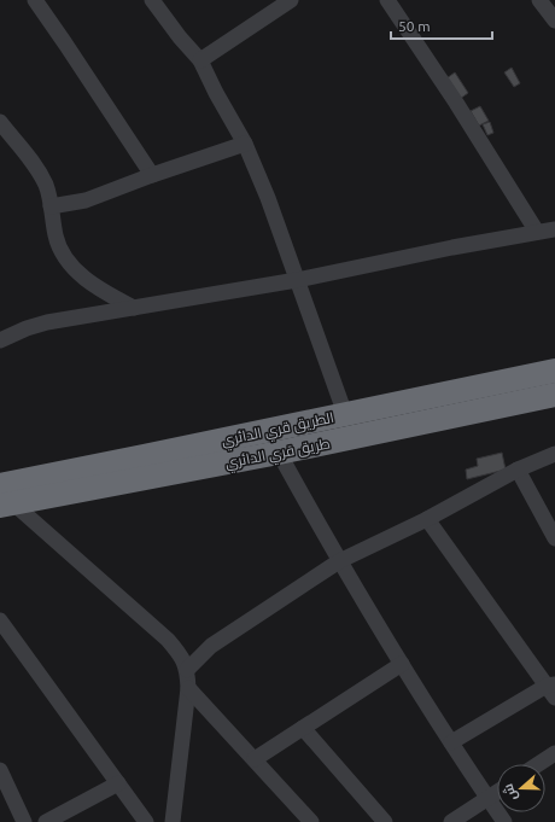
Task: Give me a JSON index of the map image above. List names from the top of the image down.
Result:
{
  "streets": {
    "highway": ["الطريق قري الدائري", "طريق قري الدائري"]
  },
  "crossings": [
    ["الطريق قري الدائري", "طريق قري الدائري"]
  ],
  "scale_bar": "50 m",
  "north": "left"
}
